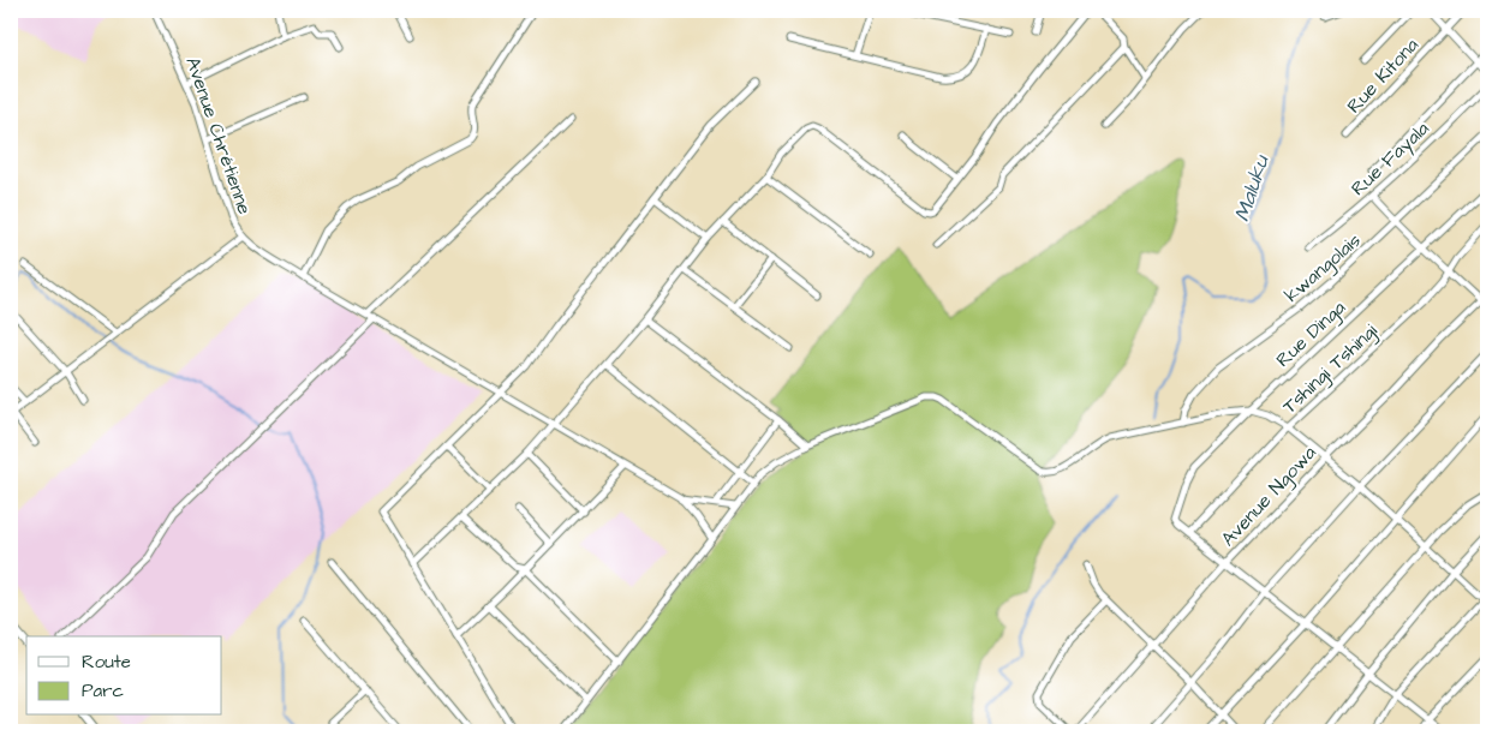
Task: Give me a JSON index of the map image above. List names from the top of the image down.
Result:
{
  "streets": {
    "street": [
      "Rue Kitona",
      "Avenue Chrétienne",
      "Rue Fayala",
      "kwangolais",
      "Rue Dinga",
      "Tshingi Tshingi",
      "Avenue Ngowa"
    ]
  },
  "crossings": [
    ["Rue Dinga", "Tshingi Tshingi"]
  ],
  "water": ["Maluku"],
  "legend": ["Route", "Parc"]
}
